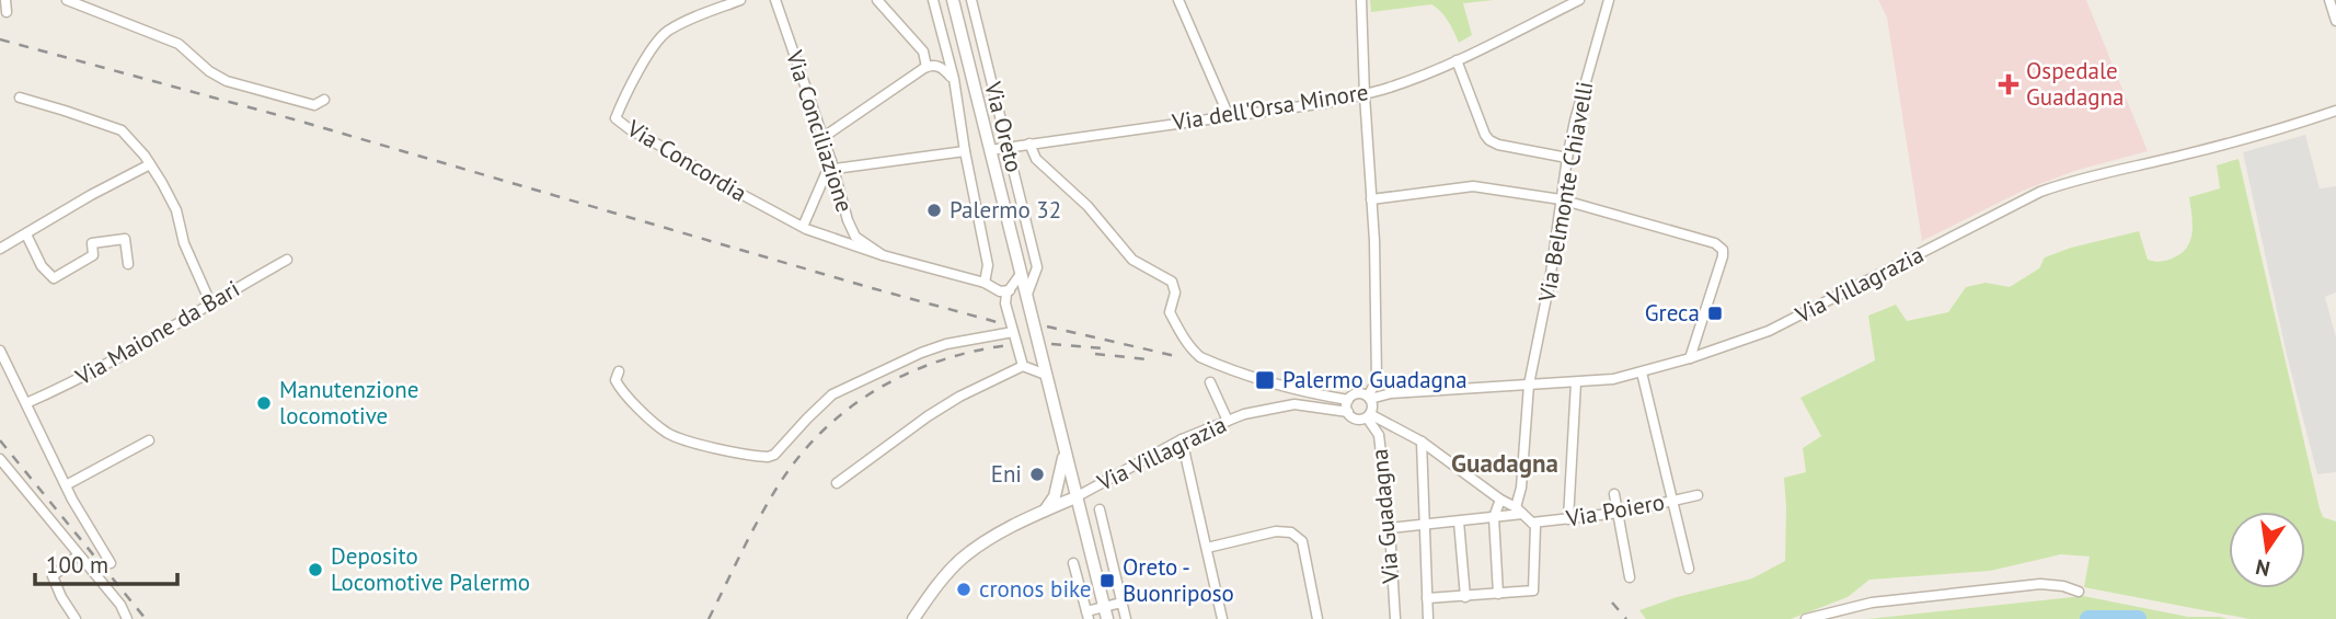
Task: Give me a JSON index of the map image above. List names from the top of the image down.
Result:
{
  "streets": {
    "street": [
      "Via dell'Orsa Minore",
      "Via Oreto",
      "Via Conciliazione",
      "Via Concordia",
      "Via Belmonte Chiavelli",
      "Via Villagrazia",
      "Via Maione da Bari",
      "Via Poiero",
      "Via Guadagna"
    ]
  },
  "crossings": [
    ["Via dell'Orsa Minore", "Via Oreto"],
    ["Via Oreto", "Via Conciliazione"],
    ["Via Oreto", "Via Villagrazia"],
    ["Via Conciliazione", "Via Concordia"],
    ["Via Belmonte Chiavelli", "Via Villagrazia"],
    ["Via Villagrazia", "Via Guadagna"]
  ],
  "districts": ["Guadagna"],
  "places": {
    "health": ["Ospedale Guadagna"],
    "other": [
      "Palermo 32",
      "Manutenzione locomotive",
      "Eni",
      "Deposito Locomotive Palermo",
      "cronos bike"
    ],
    "transit": ["Greca", "Palermo Guadagna", "Oreto - Buonriposo"]
  },
  "scale_bar": "100 m",
  "north": "bottom"
}
